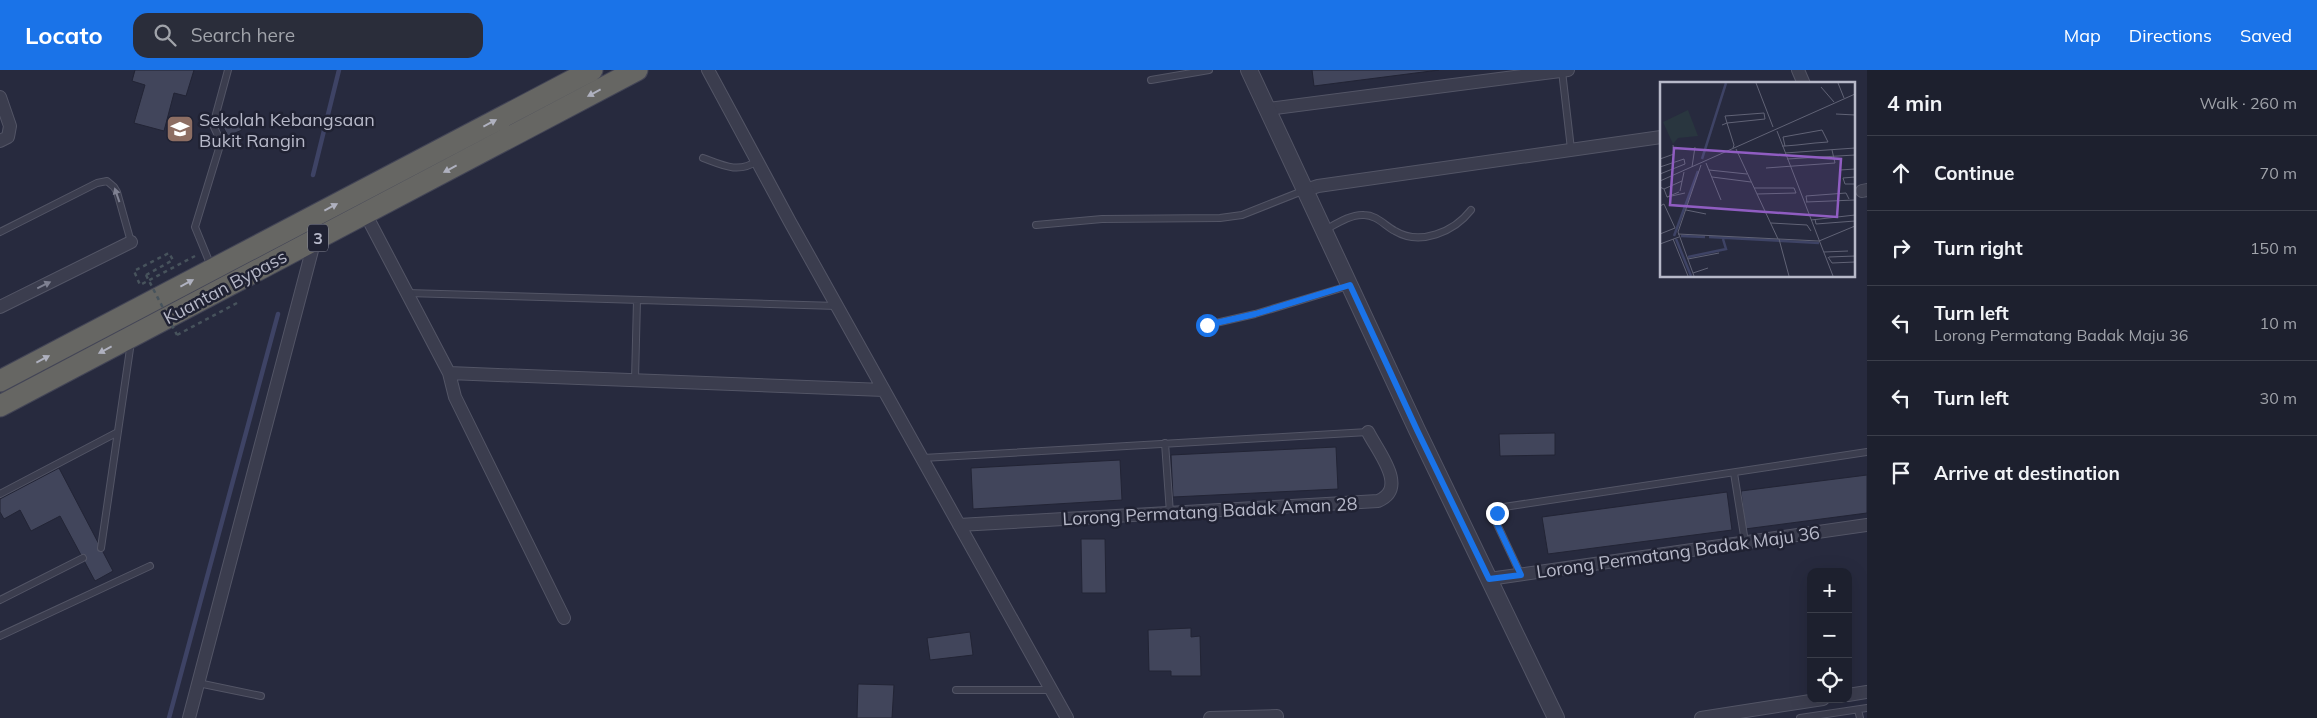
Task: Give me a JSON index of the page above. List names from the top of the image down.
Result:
{
  "streets": {
    "highway": ["3", "Kuantan Bypass"],
    "street": ["Lorong Permatang Badak Aman 28", "Lorong Permatang Badak Maju 36"]
  },
  "places": {
    "school or university": ["Sekolah Kebangsaan Bukit Rangin"]
  },
  "page": {
    "header": "Locato",
    "search": "Search here",
    "nav": ["Map", "Directions", "Saved"],
    "heading": ["4 min", "Walk · 260 m"],
    "list": [
      ["Continue", "70 m"],
      ["Turn right", "150 m"],
      ["Turn left", "Lorong Permatang Badak Maju 36", "10 m"],
      ["Turn left", "30 m"],
      "Arrive at destination"
    ],
    "map_buttons": ["+", "−"]
  }
}
